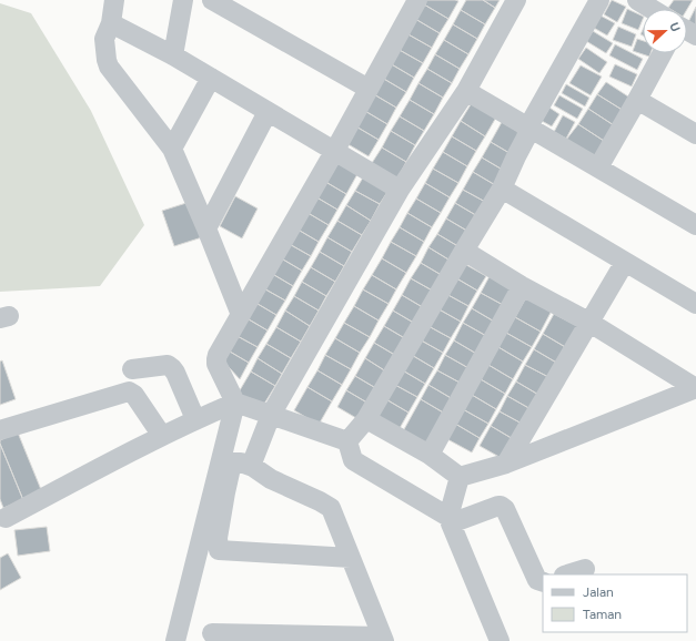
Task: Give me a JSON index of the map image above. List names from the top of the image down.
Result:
{
  "legend": ["Jalan", "Taman"],
  "north": "right"
}
